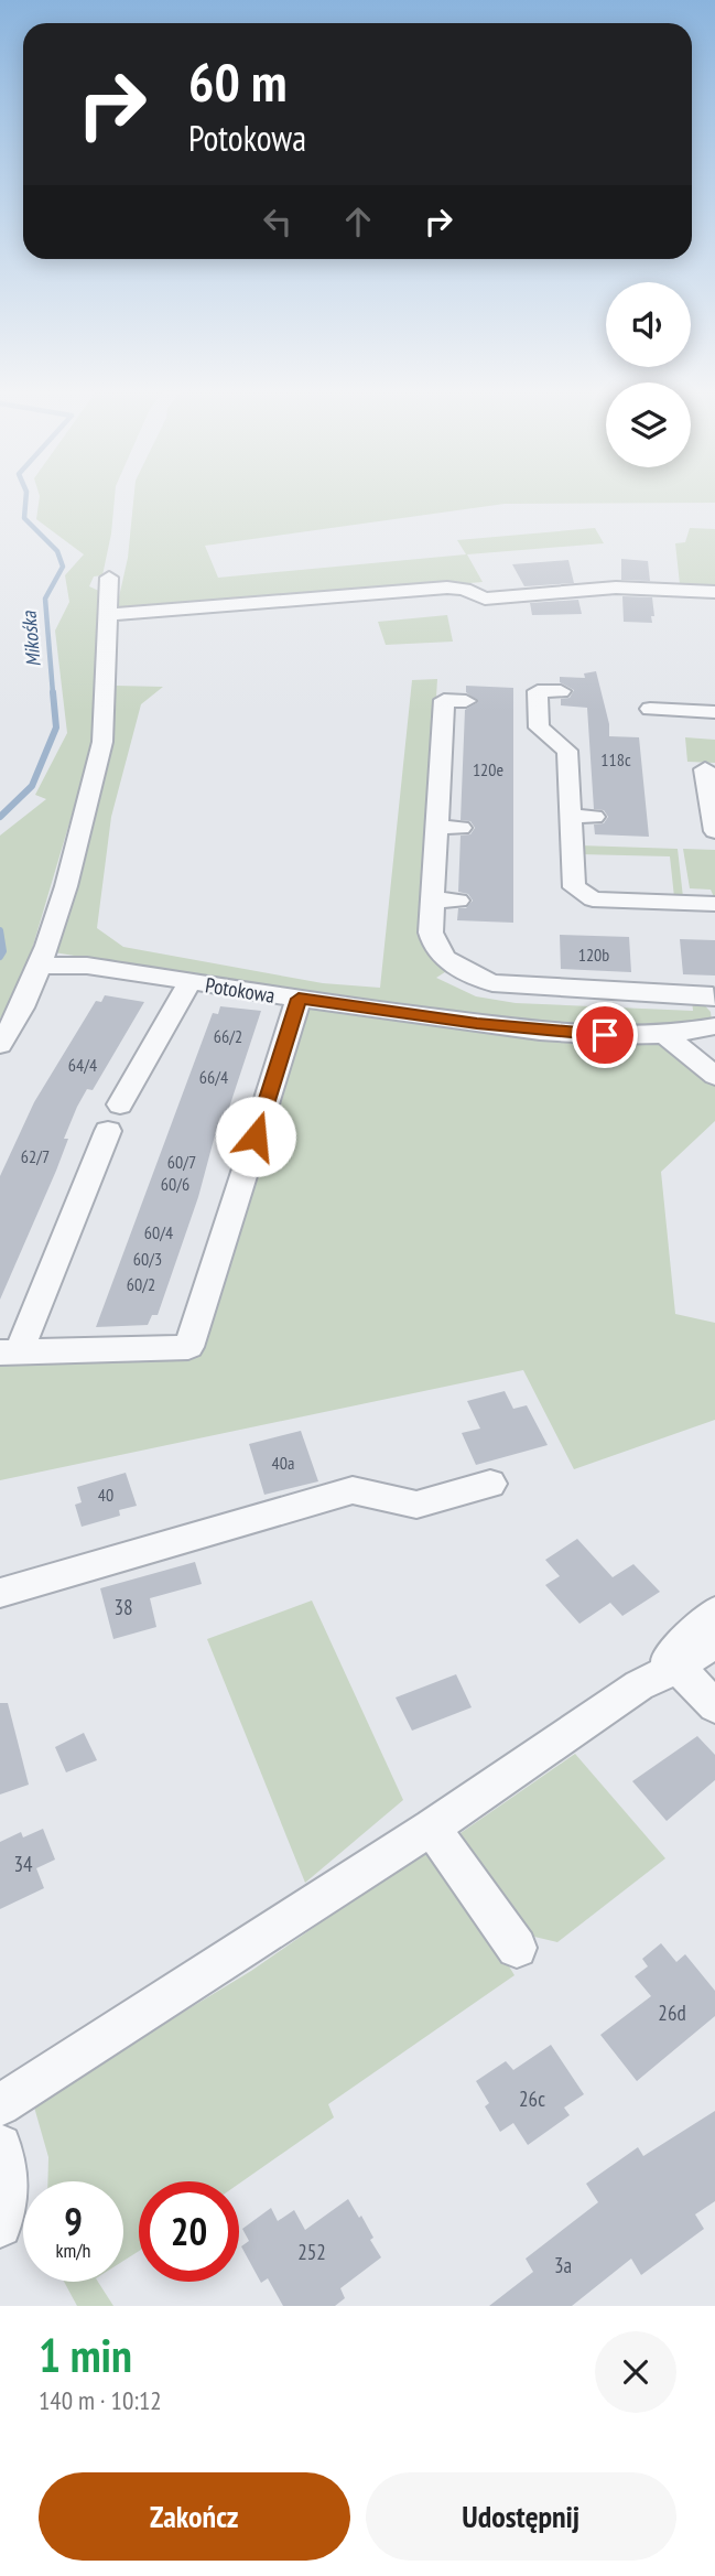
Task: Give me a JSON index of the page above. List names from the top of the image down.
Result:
{
  "streets": {
    "street": ["Potokowa"]
  },
  "water": ["Mikośka"],
  "house_numbers": [
    "118c",
    "120e",
    "120b",
    "66/2",
    "64/4",
    "66/4",
    "62/7",
    "60/7",
    "60/6",
    "60/4",
    "60/3",
    "60/2",
    "40a",
    "40",
    "38",
    "34",
    "26d",
    "26c",
    "252",
    "3a"
  ],
  "page": {
    "turn": ["60 m", "Potokowa"],
    "speed": "9 km/h",
    "limit": "20",
    "heading": ["1 min", "140 m · 10:12"],
    "buttons": ["Zakończ", "Udostępnij"]
  }
}
